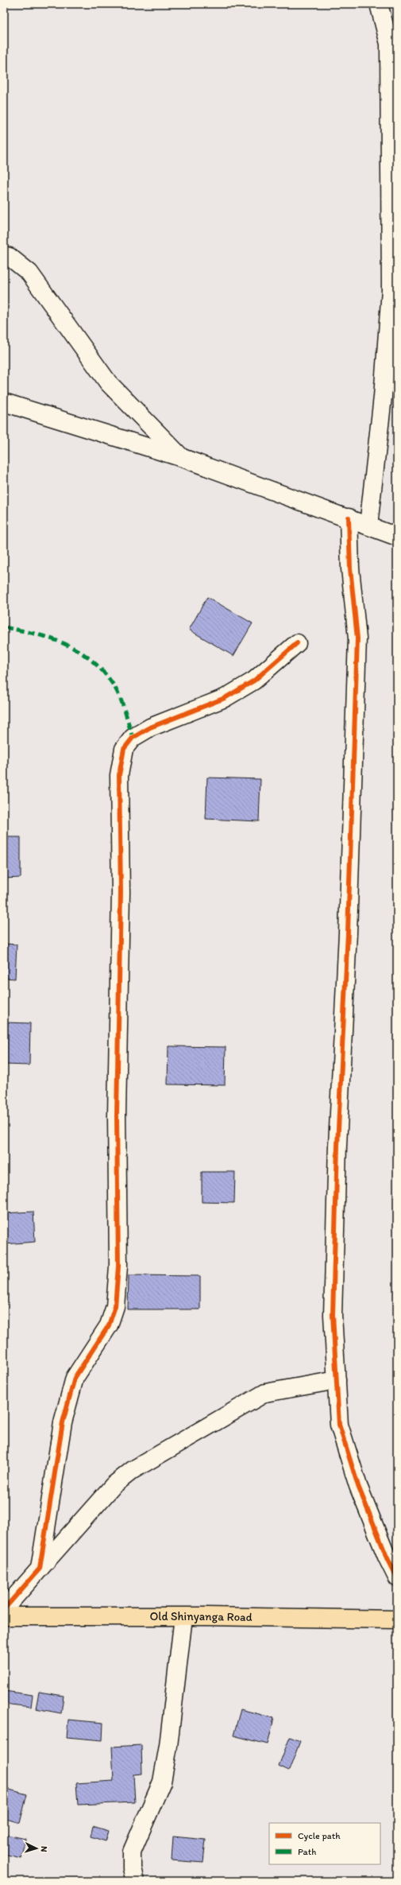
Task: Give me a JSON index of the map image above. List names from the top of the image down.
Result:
{
  "streets": {
    "main road": ["Old Shinyanga Road"]
  },
  "legend": ["Cycle path", "Path"],
  "north": "right"
}
